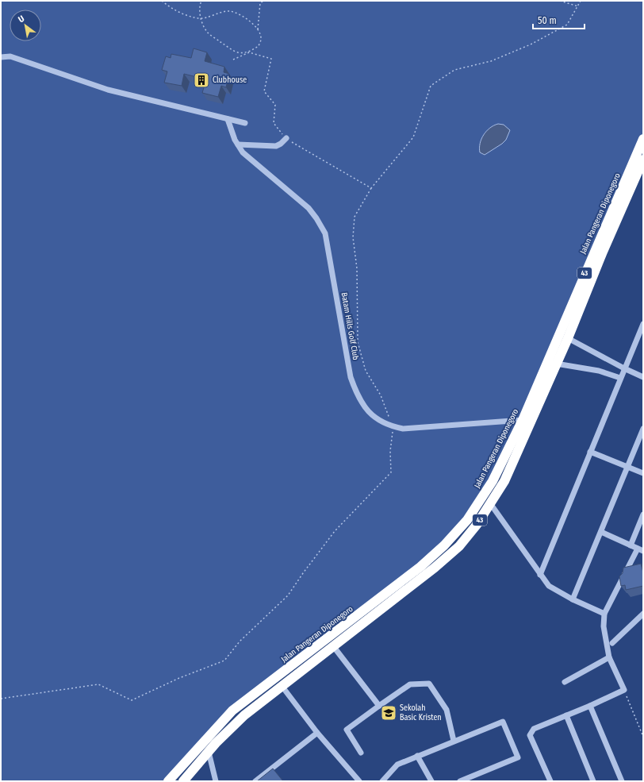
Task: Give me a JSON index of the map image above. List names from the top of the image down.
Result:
{
  "streets": {
    "highway": ["Jalan Pangeran Diponegoro", "43"],
    "street": ["Batam Hills Golf Club"]
  },
  "crossings": [
    ["Jalan Pangeran Diponegoro", "Batam Hills Golf Club"]
  ],
  "places": {
    "building": ["Clubhouse"],
    "school or university": ["Sekolah Basic Kristen"]
  },
  "scale_bar": "50 m",
  "north": "top left"
}
